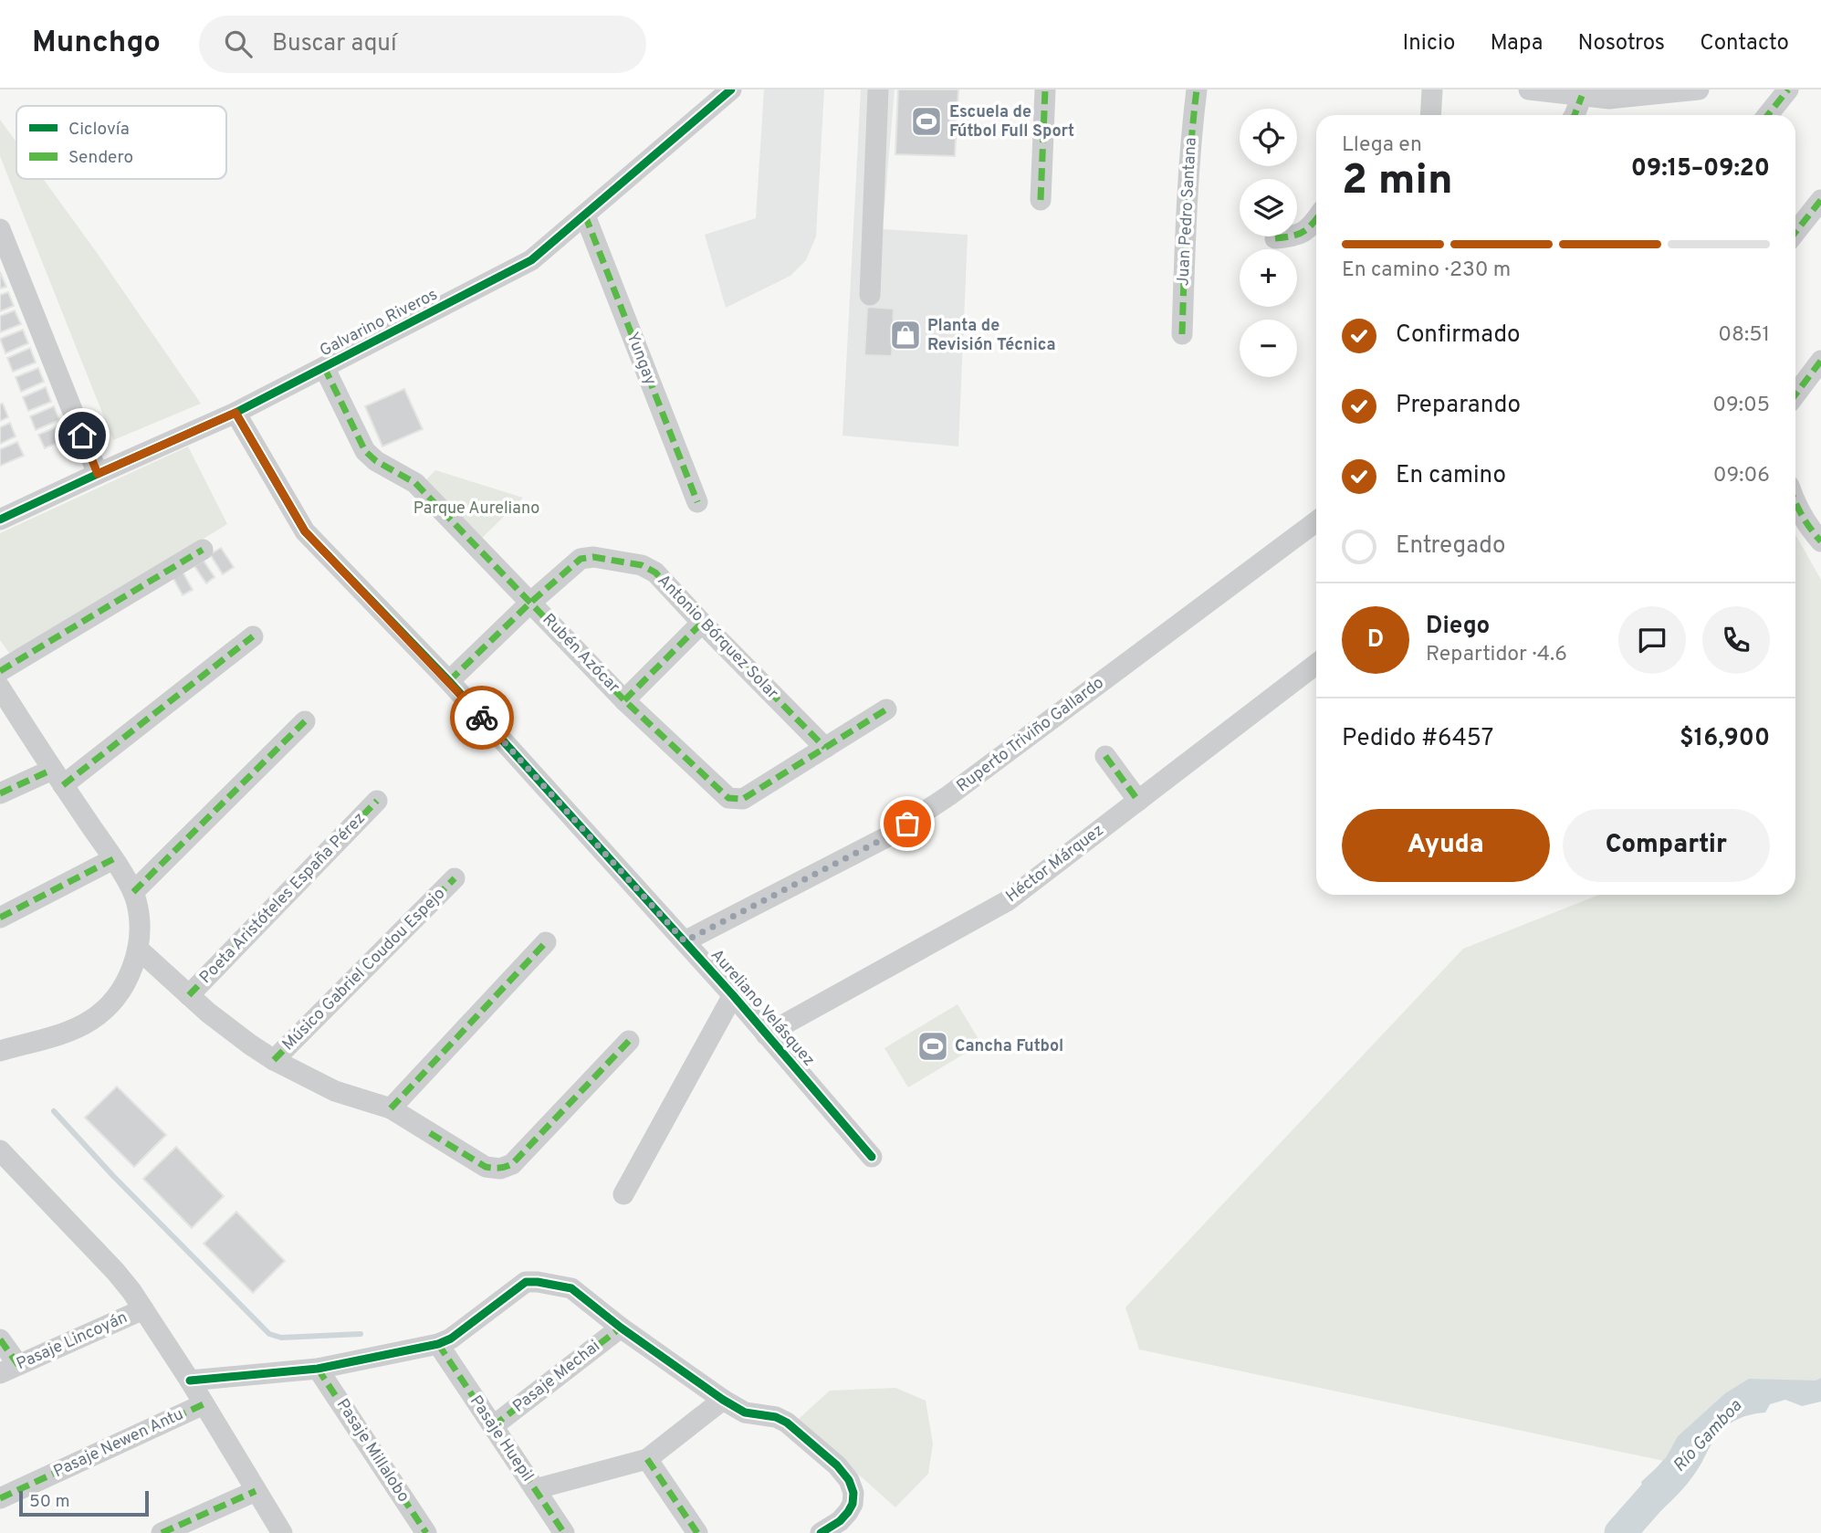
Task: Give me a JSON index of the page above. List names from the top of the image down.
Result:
{
  "streets": {
    "street": [
      "Juan Pedro Santana",
      "Galvarino Riveros",
      "Yungay",
      "Antonio Bórquez Solar",
      "Rubén Azócar",
      "Ruperto Triviño Gallardo",
      "Héctor Márquez",
      "Poeta Aristóteles España Pérez",
      "Músico Gabriel Coudou Espejo",
      "Aureliano Velásquez",
      "Pasaje Lincoyán",
      "Pasaje Mechai",
      "Pasaje Huepil",
      "Pasaje Newen Antu",
      "Pasaje Millalobo"
    ]
  },
  "crossings": [
    ["Galvarino Riveros", "Yungay"],
    ["Galvarino Riveros", "Rubén Azócar"],
    ["Galvarino Riveros", "Aureliano Velásquez"],
    ["Antonio Bórquez Solar", "Rubén Azócar"],
    ["Antonio Bórquez Solar", "Aureliano Velásquez"],
    ["Ruperto Triviño Gallardo", "Aureliano Velásquez"],
    ["Héctor Márquez", "Aureliano Velásquez"],
    ["Pasaje Mechai", "Pasaje Huepil"]
  ],
  "water": ["Río Gamboa"],
  "parks": ["Parque Aureliano"],
  "places": {
    "sports": ["Escuela de Fútbol Full Sport", "Cancha Futbol"],
    "shop": ["Planta de Revisión Técnica"]
  },
  "legend": ["Ciclovía", "Sendero"],
  "scale_bar": "50 m",
  "page": {
    "header": "Munchgo",
    "search": "Buscar aquí",
    "nav": [
      "Inicio",
      "Mapa",
      "Nosotros",
      "Contacto"
    ],
    "map_buttons": ["+", "−"],
    "heading": ["2 min", "Llega en", "09:15–09:20"],
    "panel": [
      "Diego",
      "Repartidor · 4.6",
      "Pedido #6457",
      "$16,900"
    ],
    "bar": "En camino · 230 m",
    "list": [
      ["Confirmado", "08:51"],
      ["Preparando", "09:05"],
      ["En camino", "09:06"],
      "Entregado"
    ],
    "round": "D",
    "buttons": ["Ayuda", "Compartir"],
    "scale": "50 m"
  }
}
